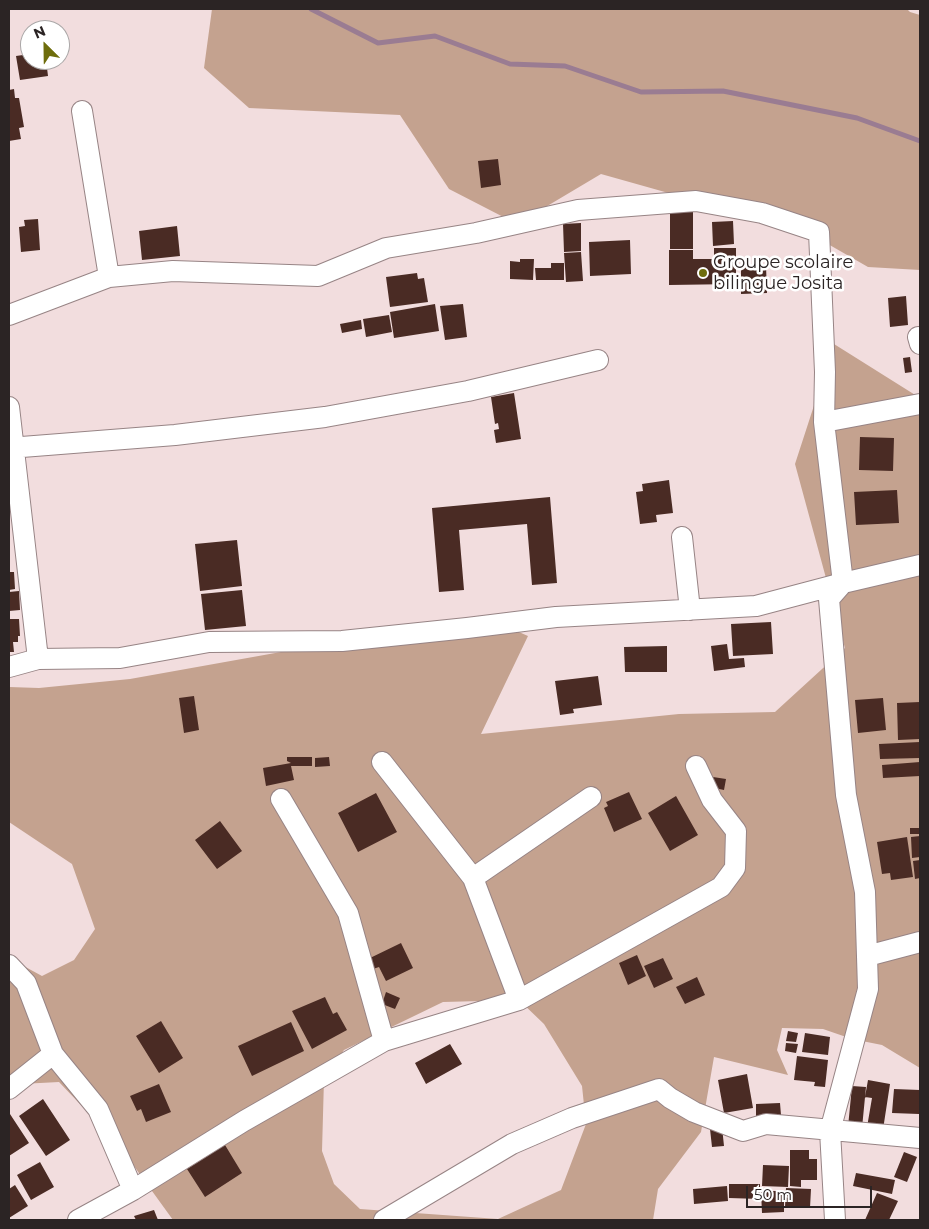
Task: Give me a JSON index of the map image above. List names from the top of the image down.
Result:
{
  "places": ["Groupe scolaire bilingue Josita"],
  "scale_bar": "50 m",
  "north": "top left"
}
